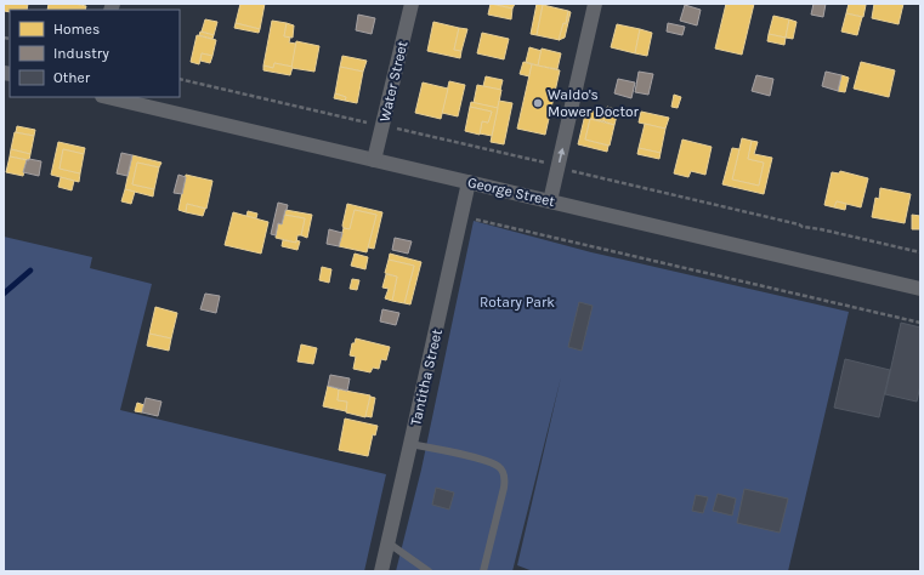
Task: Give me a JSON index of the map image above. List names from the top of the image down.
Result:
{
  "streets": {
    "street": ["Water Street", "George Street", "Tantitha Street"]
  },
  "crossings": [
    ["Water Street", "George Street"],
    ["George Street", "Tantitha Street"]
  ],
  "parks": ["Rotary Park"],
  "places": ["Waldo's Mower Doctor"],
  "legend": ["Homes", "Industry", "Other"]
}
